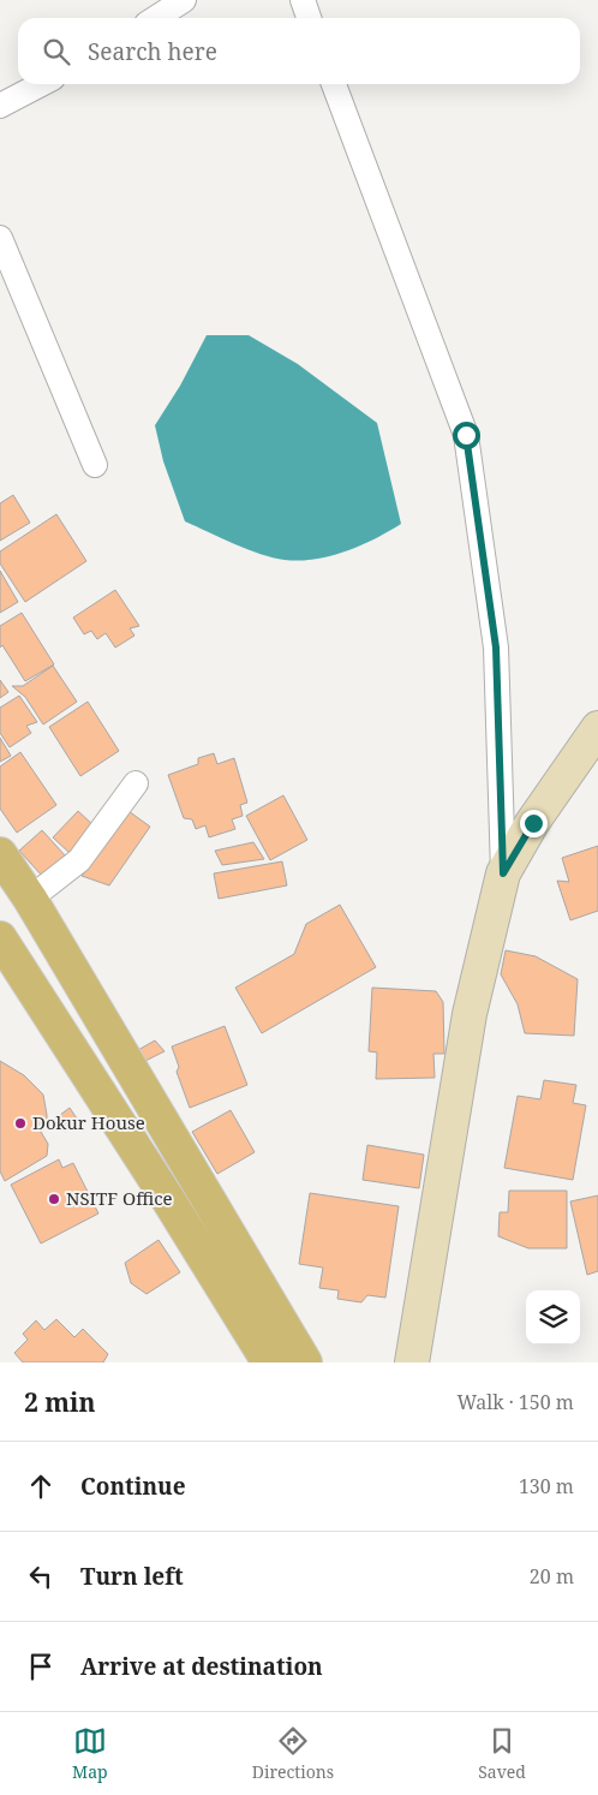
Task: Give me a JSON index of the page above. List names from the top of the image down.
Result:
{
  "places": ["Dokur House", "NSITF Office"],
  "page": {
    "search": "Search here",
    "heading": ["2 min", "Walk · 150 m"],
    "list": [
      ["Continue", "130 m"],
      ["Turn left", "20 m"],
      "Arrive at destination"
    ],
    "nav": ["Map", "Directions", "Saved"]
  }
}
